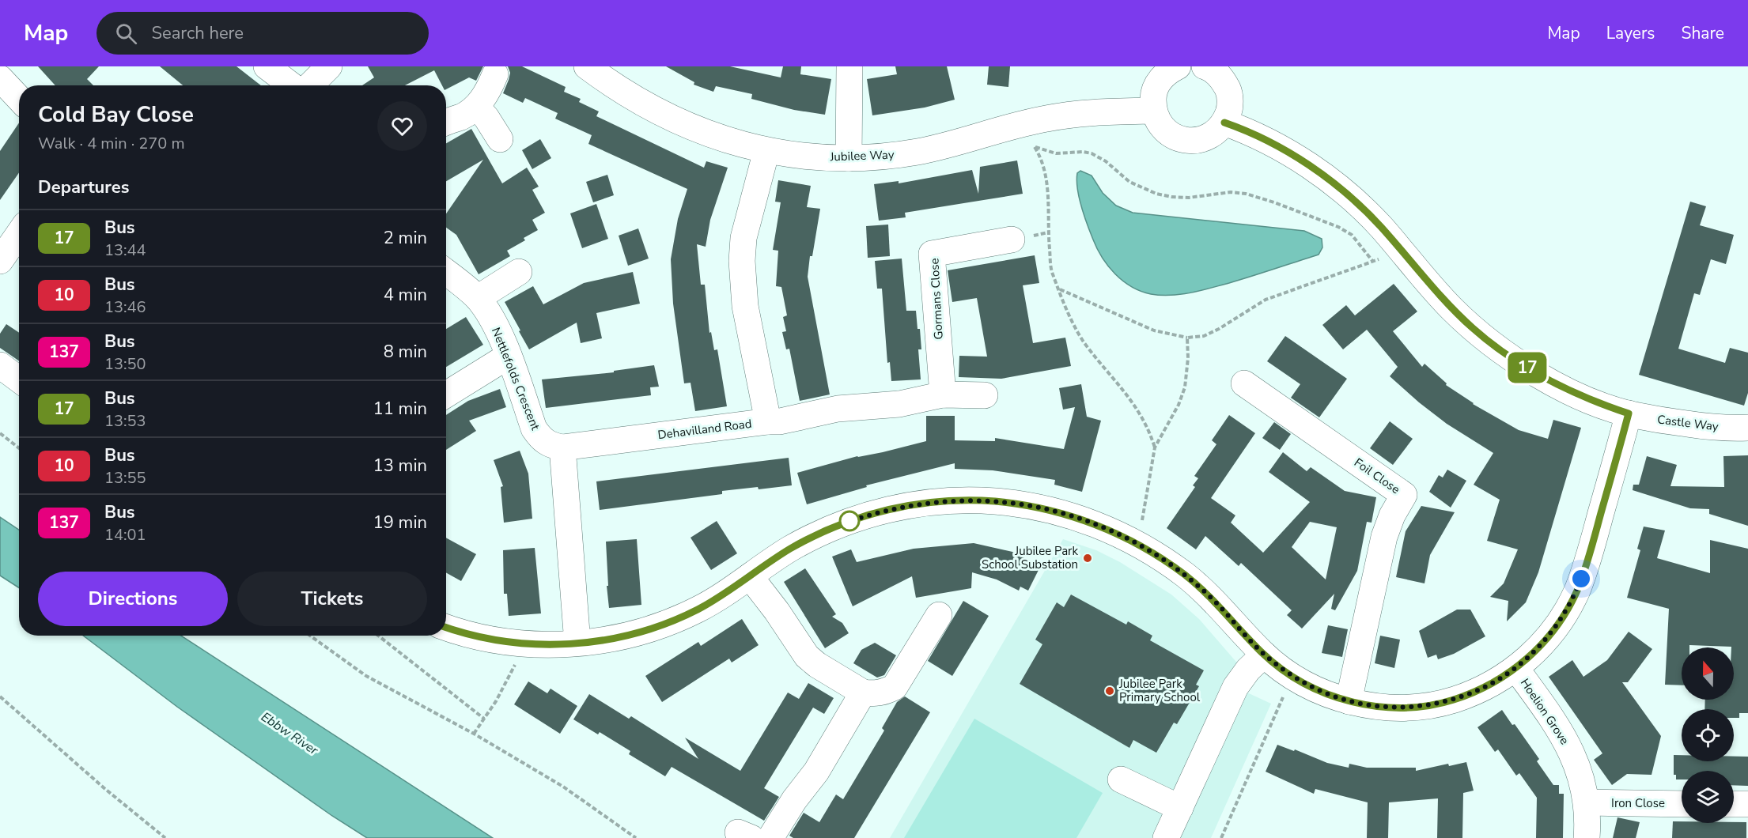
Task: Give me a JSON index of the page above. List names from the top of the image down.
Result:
{
  "streets": {
    "street": [
      "Jubilee Way",
      "Gormans Close",
      "Nettlefolds Crescent",
      "Castle Way",
      "Dehavilland Road",
      "Foil Close",
      "Hoelion Grove",
      "Iron Close"
    ]
  },
  "crossings": [
    ["Jubilee Way", "Dehavilland Road"],
    ["Nettlefolds Crescent", "Dehavilland Road"],
    ["Hoelion Grove", "Iron Close"]
  ],
  "water": ["Ebbw River"],
  "places": ["Jubilee Park School Substation", "Jubilee Park Primary School"],
  "lines": ["bus line 17"],
  "north": "top",
  "page": {
    "header": "Map",
    "search": "Search here",
    "nav": ["Map", "Layers", "Share"],
    "on_map": "17",
    "heading": [
      ["Cold Bay Close", "Walk · 4 min · 270 m"],
      "Departures"
    ],
    "list": [
      {
        "mark": "17",
        "name": "Bus",
        "note": "13:44",
        "value": "2 min"
      },
      {
        "mark": "10",
        "name": "Bus",
        "note": "13:46",
        "value": "4 min"
      },
      {
        "mark": "137",
        "name": "Bus",
        "note": "13:50",
        "value": "8 min"
      },
      {
        "mark": "17",
        "name": "Bus",
        "note": "13:53",
        "value": "11 min"
      },
      {
        "mark": "10",
        "name": "Bus",
        "note": "13:55",
        "value": "13 min"
      },
      {
        "mark": "137",
        "name": "Bus",
        "note": "14:01",
        "value": "19 min"
      }
    ],
    "buttons": ["Directions", "Tickets"]
  }
}
